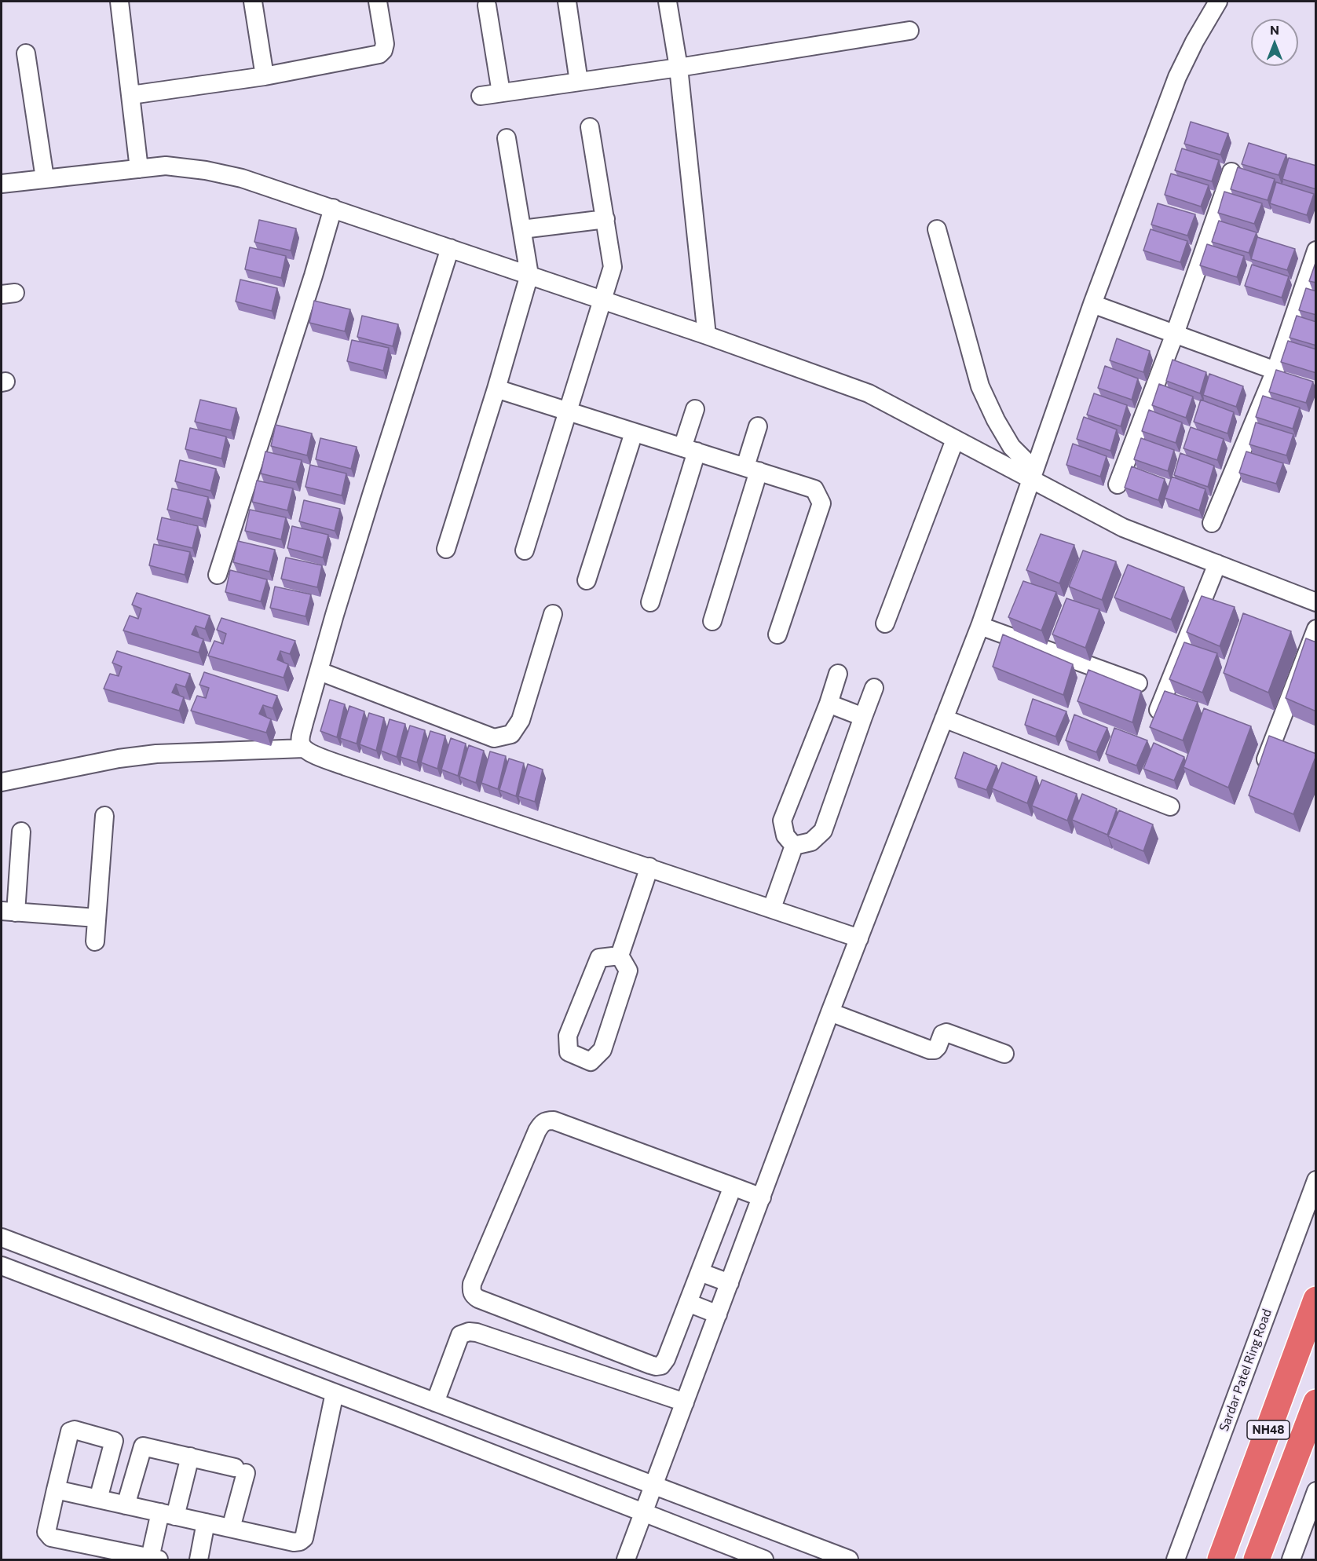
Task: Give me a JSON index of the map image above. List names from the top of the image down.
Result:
{
  "streets": {
    "highway": ["NH48"],
    "street": ["Sardar Patel Ring Road"]
  },
  "north": "top"
}
